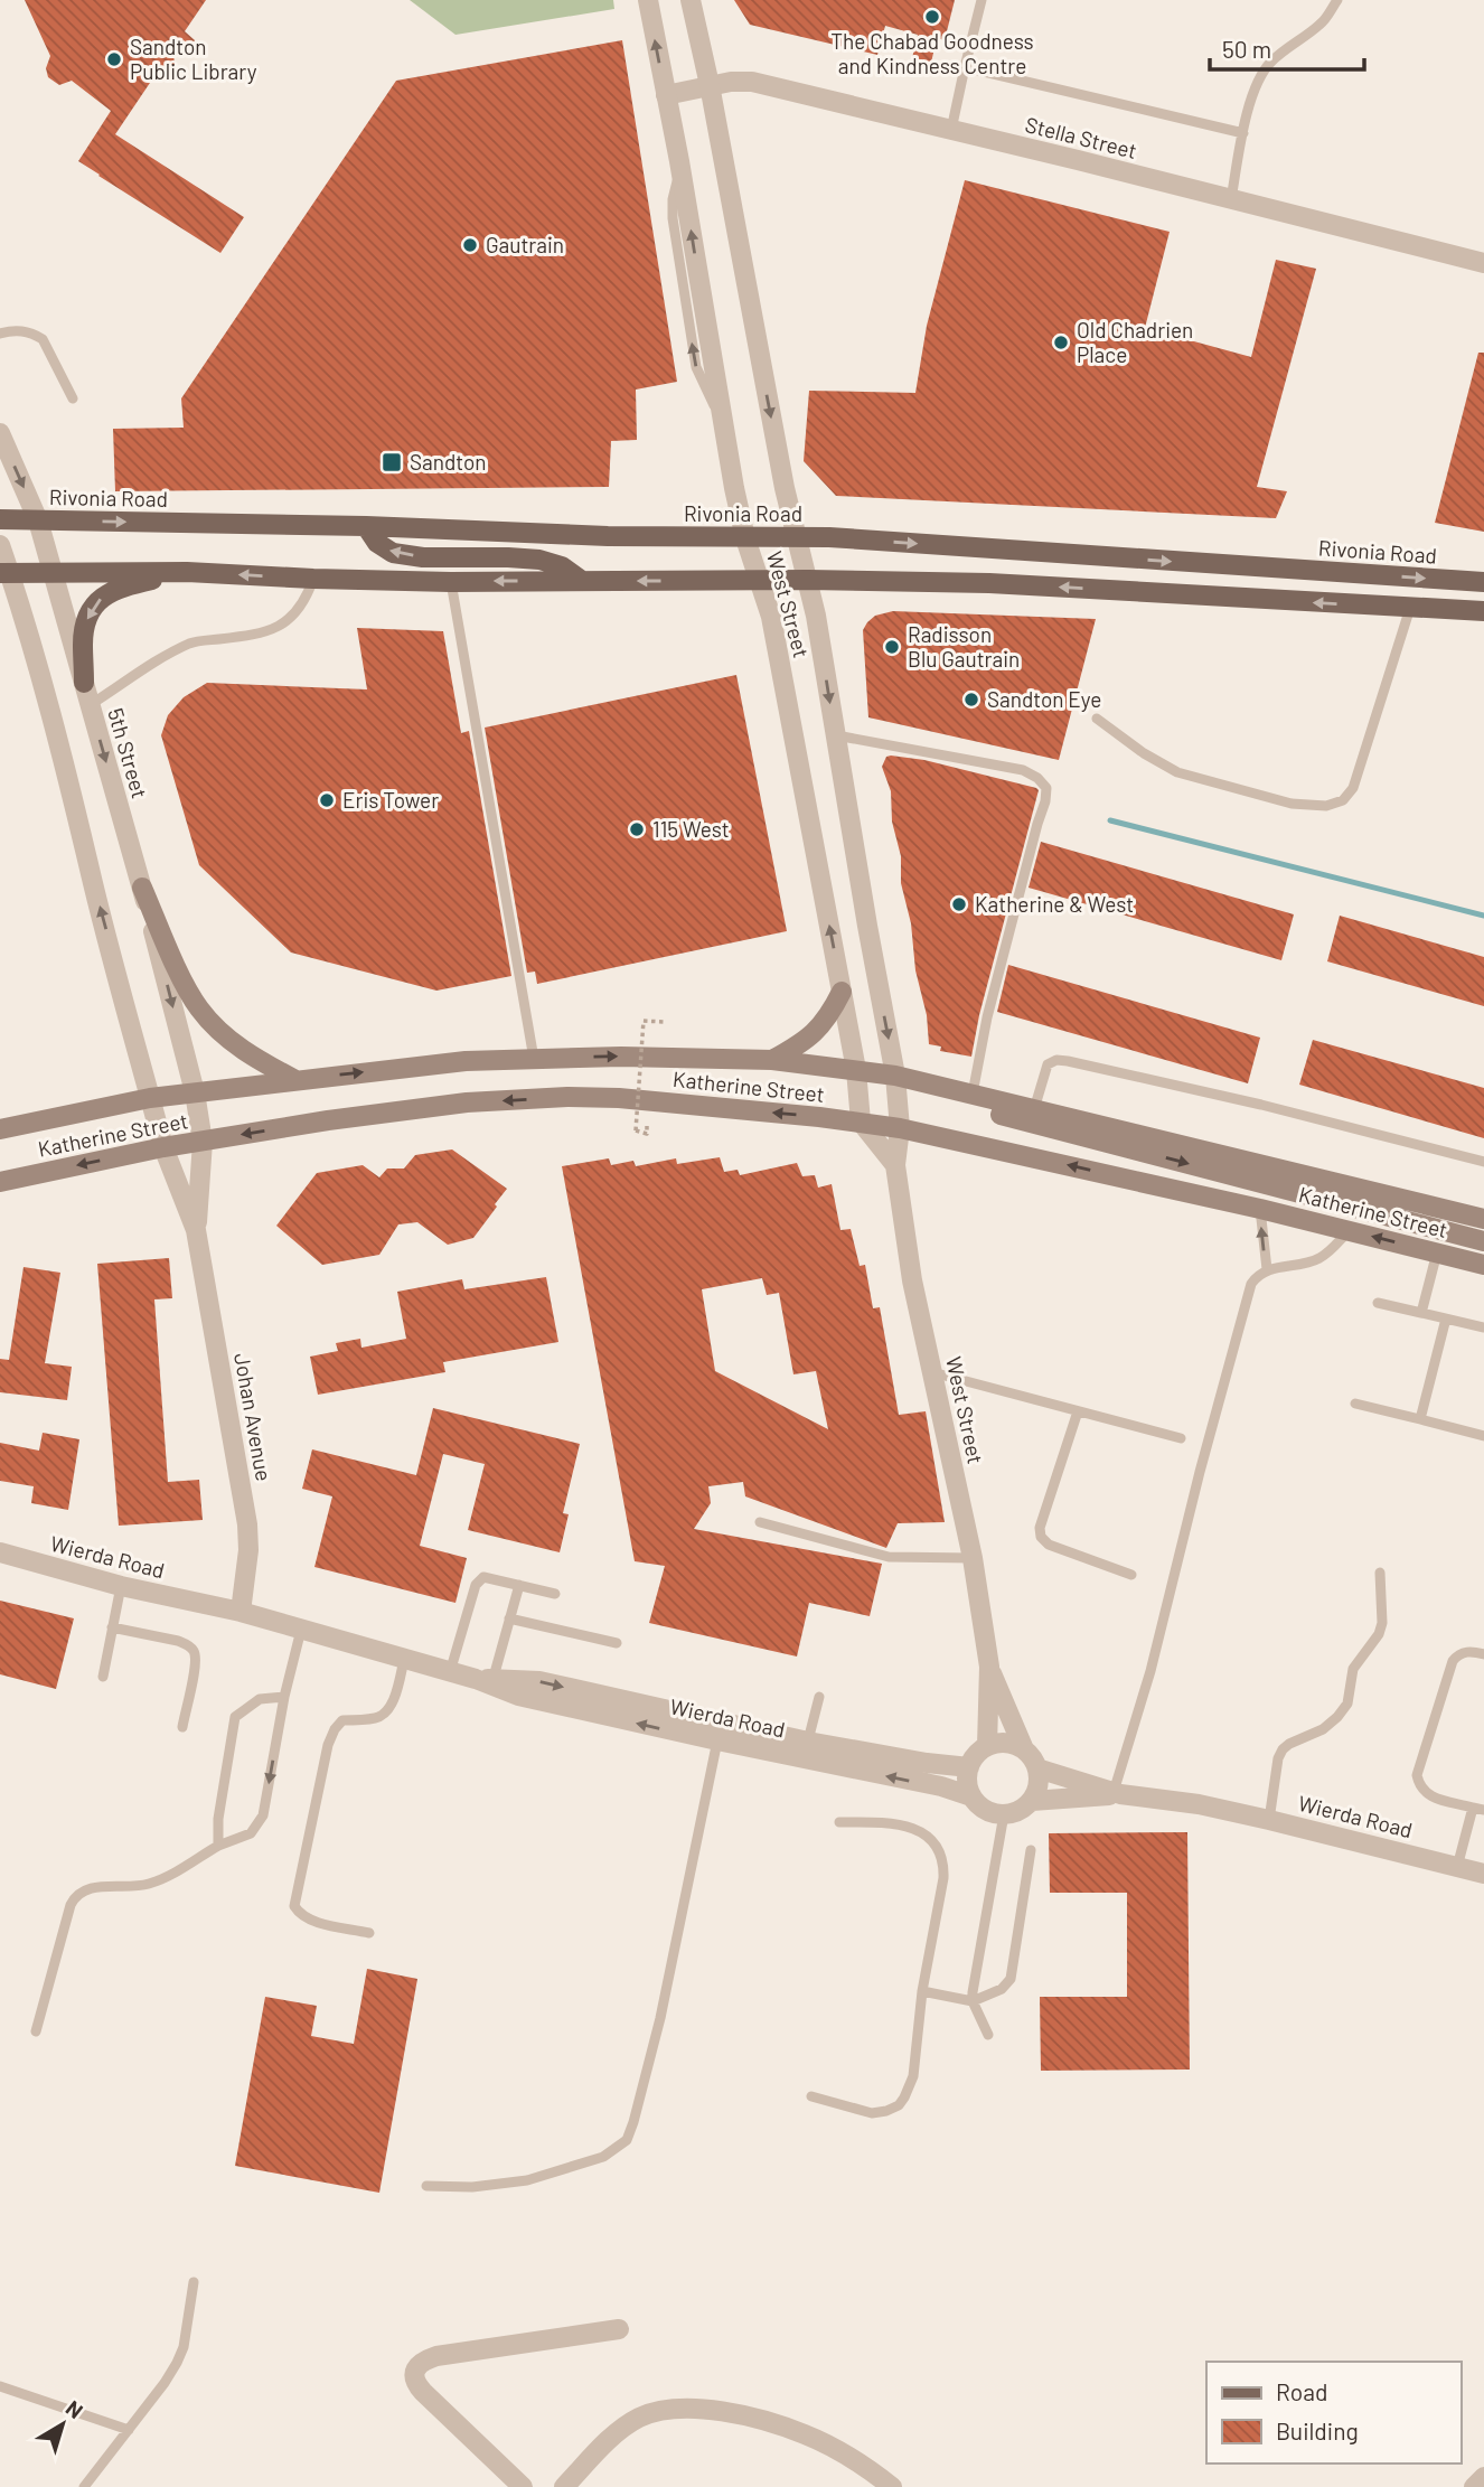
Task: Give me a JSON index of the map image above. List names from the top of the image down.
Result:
{
  "streets": {
    "main road": ["Rivonia Road", "Katherine Street"],
    "street": [
      "Stella Street",
      "West Street",
      "5th Street",
      "Johan Avenue",
      "Wierda Road"
    ]
  },
  "crossings": [
    ["Stella Street", "West Street"],
    ["Rivonia Road", "West Street"],
    ["Rivonia Road", "5th Street"],
    ["West Street", "Katherine Street"],
    ["West Street", "Wierda Road"],
    ["5th Street", "Katherine Street"],
    ["5th Street", "Johan Avenue"],
    ["Katherine Street", "Johan Avenue"],
    ["Johan Avenue", "Wierda Road"]
  ],
  "places": {
    "other": [
      "The Chabad Goodness and Kindness Centre",
      "Sandton Public Library",
      "Gautrain",
      "Old Chadrien Place",
      "Radisson Blu Gautrain",
      "Sandton Eye",
      "Eris Tower",
      "115 West",
      "Katherine & West"
    ],
    "transit": ["Sandton"]
  },
  "legend": ["Road", "Building"],
  "scale_bar": "50 m",
  "north": "top right"
}
